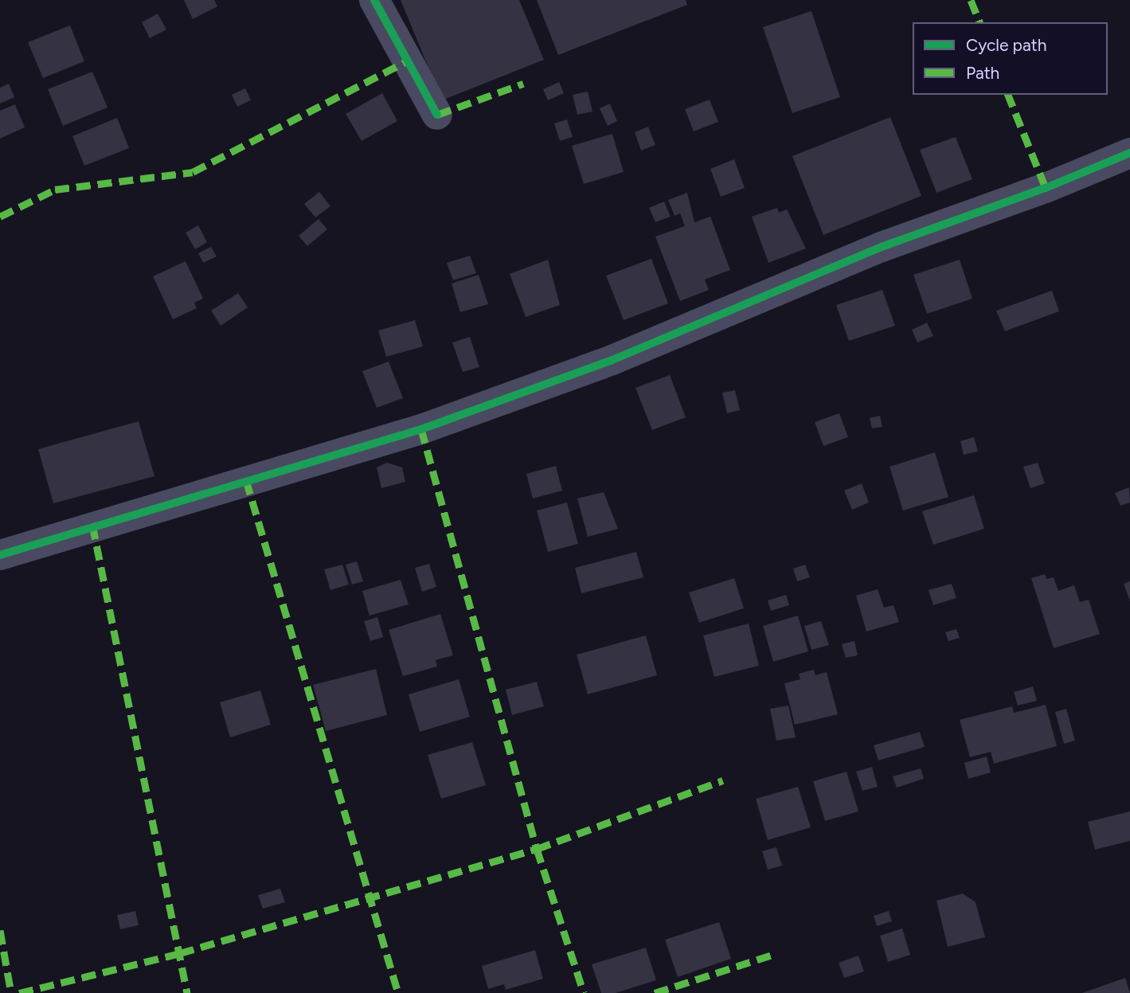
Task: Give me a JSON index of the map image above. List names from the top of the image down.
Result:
{
  "legend": ["Cycle path", "Path"]
}
